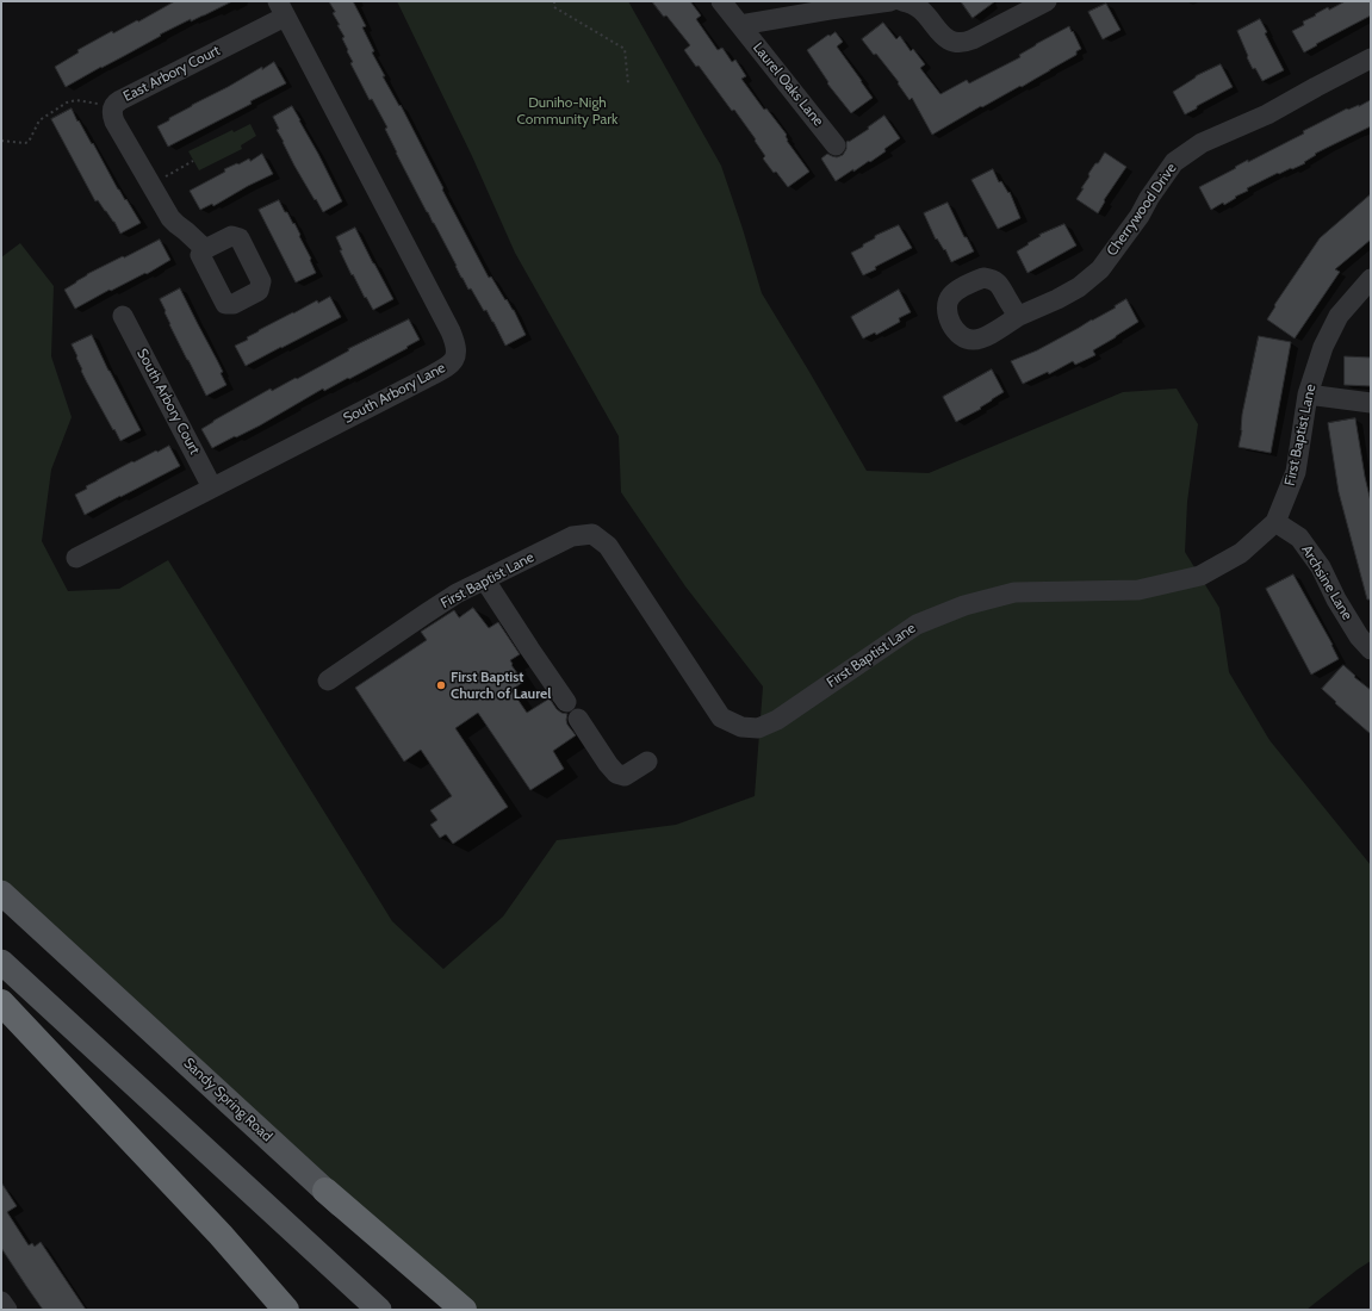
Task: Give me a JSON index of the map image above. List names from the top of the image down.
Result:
{
  "streets": {
    "main road": ["Sandy Spring Road"],
    "street": [
      "East Arbory Court",
      "Laurel Oaks Lane",
      "Cherrywood Drive",
      "South Arbory Lane",
      "South Arbory Court",
      "First Baptist Lane",
      "Archsine Lane"
    ]
  },
  "crossings": [
    ["East Arbory Court", "South Arbory Lane"],
    ["South Arbory Lane", "South Arbory Court"],
    ["First Baptist Lane", "Archsine Lane"]
  ],
  "parks": ["Duniho-Nigh Community Park"],
  "places": ["First Baptist Church of Laurel"]
}
